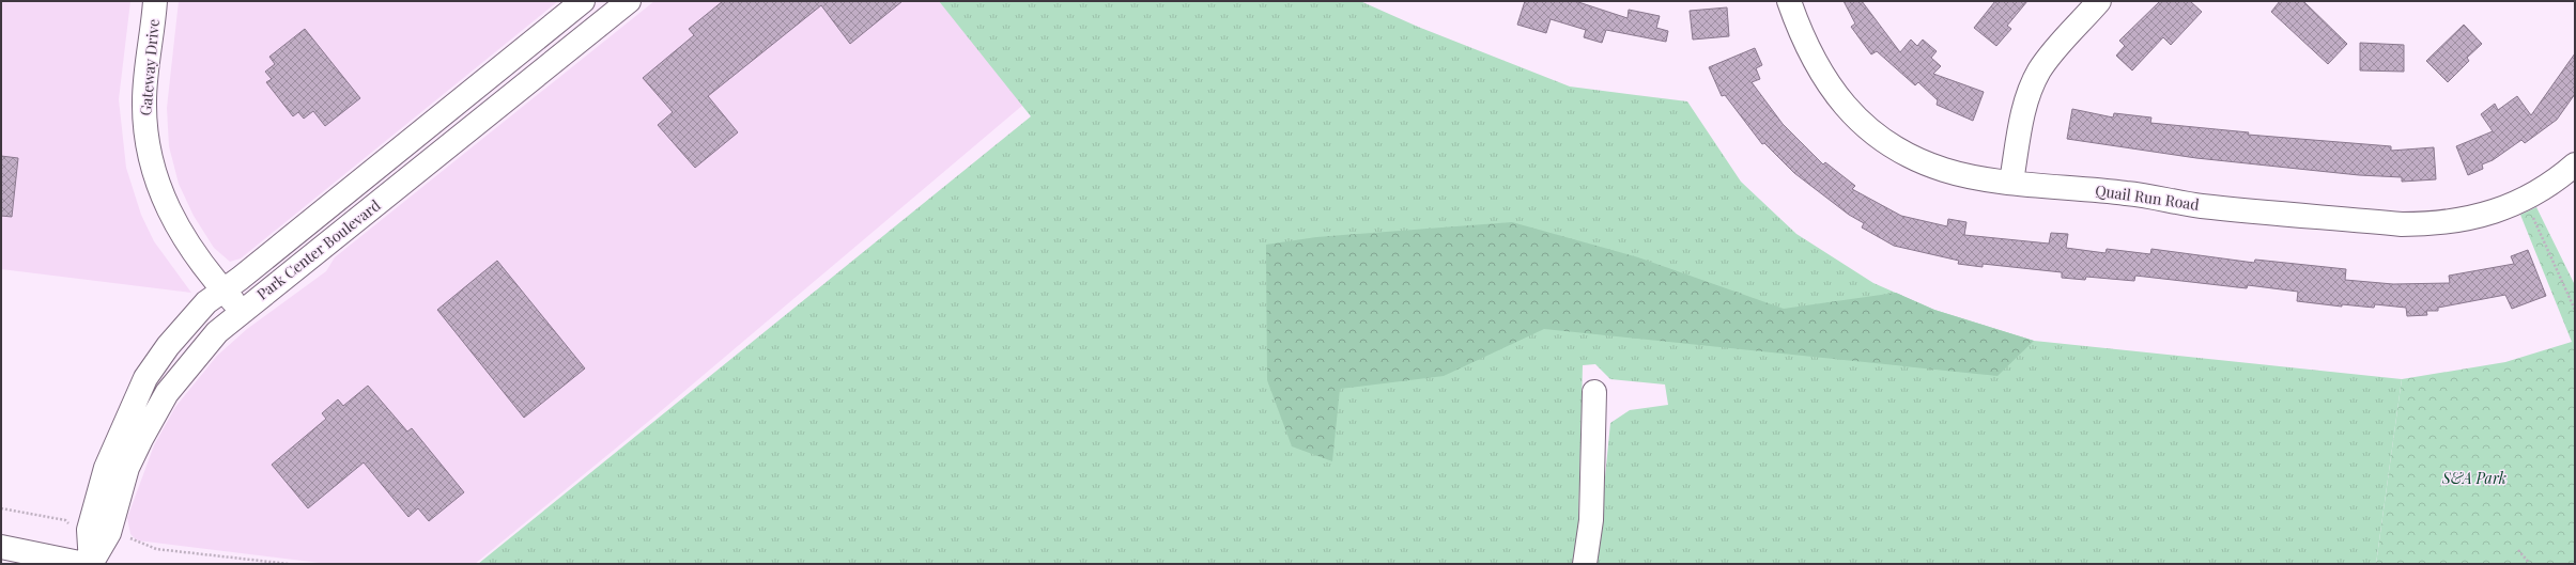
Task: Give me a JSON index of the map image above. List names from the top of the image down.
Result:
{
  "streets": {
    "street": ["Gateway Drive", "Quail Run Road", "Park Center Boulevard"]
  },
  "crossings": [
    ["Gateway Drive", "Park Center Boulevard"]
  ],
  "parks": ["S&A Park"]
}
